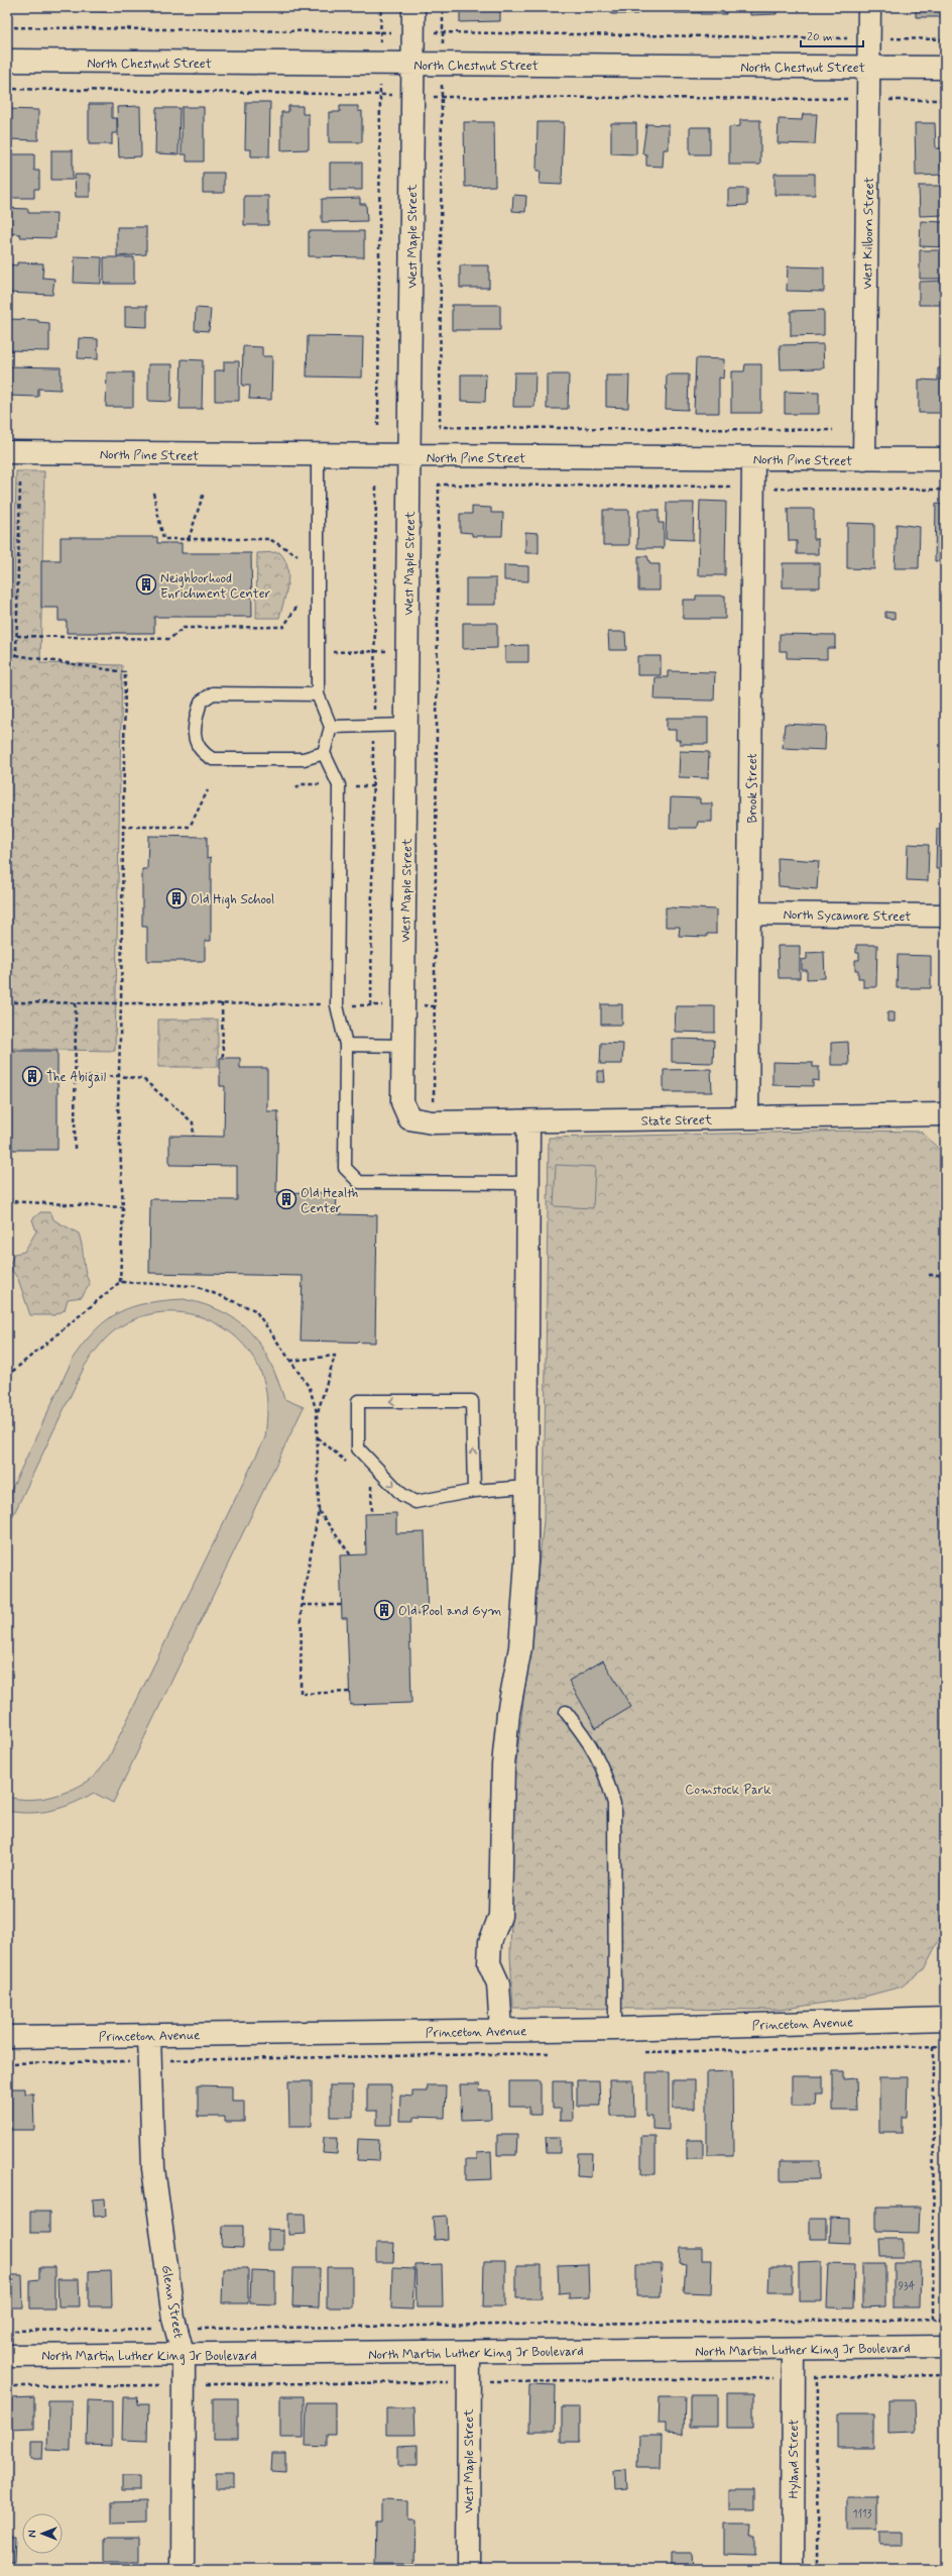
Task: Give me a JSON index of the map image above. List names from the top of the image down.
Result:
{
  "streets": {
    "street": [
      "North Chestnut Street",
      "West Kilborn Street",
      "West Maple Street",
      "North Pine Street",
      "Brook Street",
      "North Sycamore Street",
      "State Street",
      "Princeton Avenue",
      "Glenn Street",
      "North Martin Luther King Jr Boulevard",
      "Hyland Street"
    ]
  },
  "crossings": [
    ["North Chestnut Street", "West Kilborn Street"],
    ["North Chestnut Street", "West Maple Street"],
    ["West Kilborn Street", "North Pine Street"],
    ["West Maple Street", "North Pine Street"],
    ["West Maple Street", "State Street"],
    ["West Maple Street", "North Martin Luther King Jr Boulevard"],
    ["North Pine Street", "Brook Street"],
    ["Brook Street", "North Sycamore Street"],
    ["Brook Street", "State Street"],
    ["Princeton Avenue", "Glenn Street"],
    ["Glenn Street", "North Martin Luther King Jr Boulevard"],
    ["North Martin Luther King Jr Boulevard", "Hyland Street"]
  ],
  "parks": ["Comstock Park"],
  "places": {
    "building": [
      "Neighborhood Enrichment Center",
      "Old High School",
      "The Abigail",
      "Old Health Center",
      "Old Pool and Gym"
    ]
  },
  "house_numbers": ["934", "1113"],
  "scale_bar": "20 m",
  "north": "left"
}
